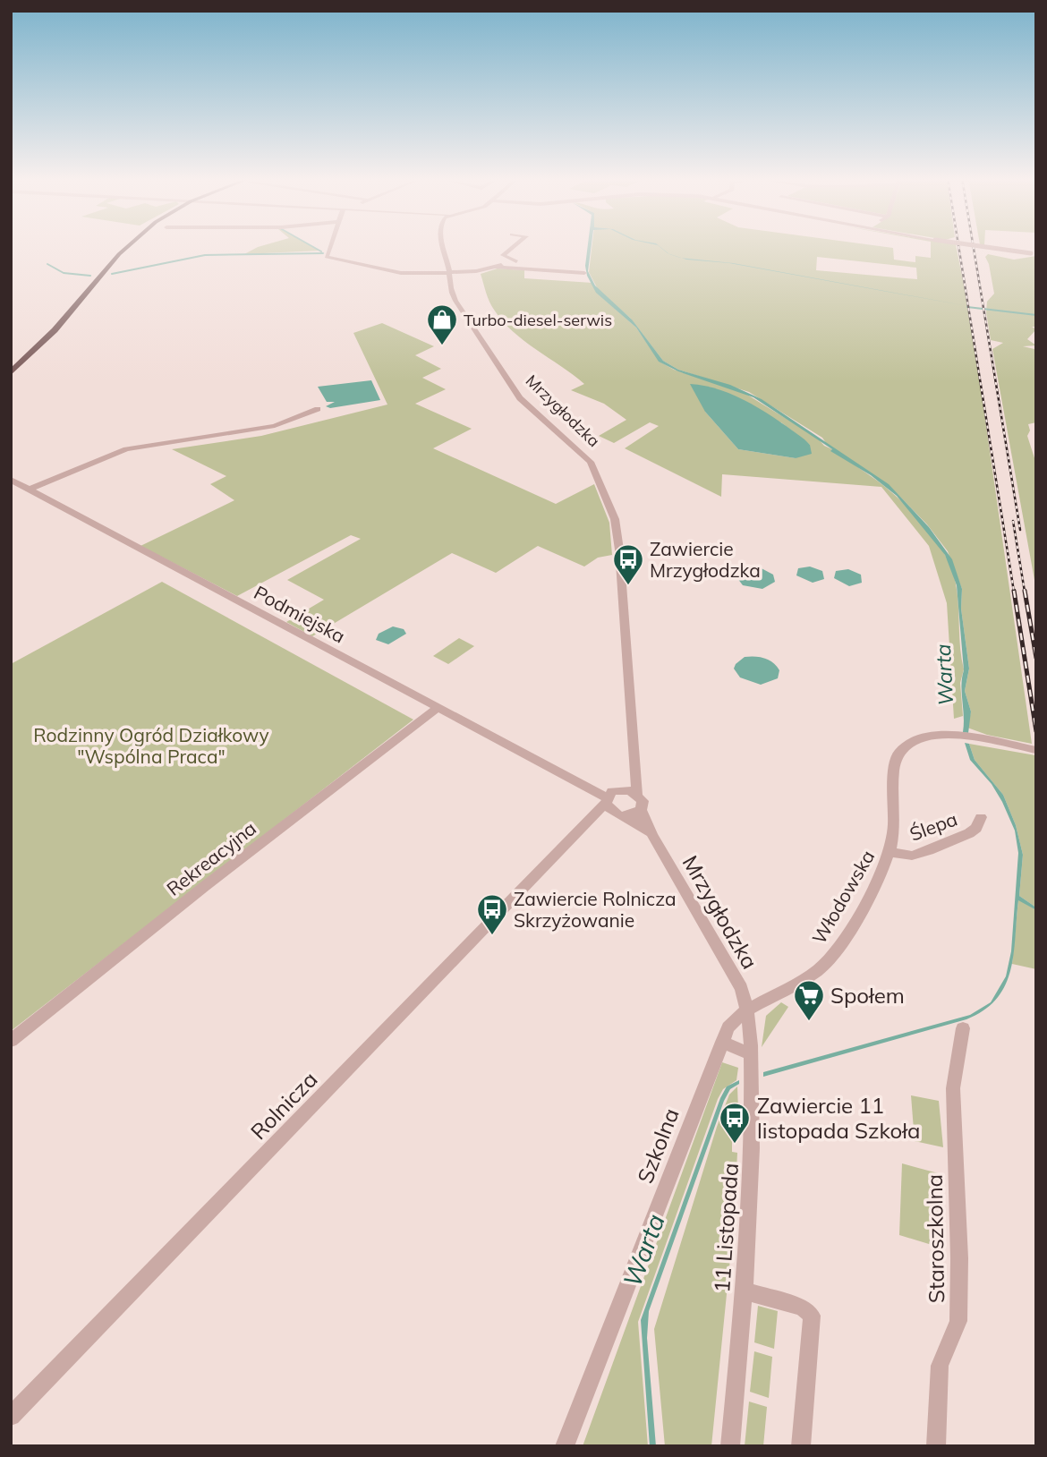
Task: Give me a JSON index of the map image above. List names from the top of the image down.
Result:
{
  "streets": {
    "street": [
      "Mrzygłodzka",
      "Podmiejska",
      "Ślepa",
      "Rekreacyjna",
      "Włodowska",
      "Rolnicza",
      "Szkolna",
      "11 Listopada",
      "Staroszkolna"
    ]
  },
  "crossings": [
    ["Mrzygłodzka", "Podmiejska"],
    ["Mrzygłodzka", "Włodowska"],
    ["Mrzygłodzka", "Rolnicza"],
    ["Mrzygłodzka", "Szkolna"],
    ["Mrzygłodzka", "11 Listopada"],
    ["Podmiejska", "Rekreacyjna"],
    ["Podmiejska", "Rolnicza"],
    ["Ślepa", "Włodowska"],
    ["Włodowska", "Szkolna"],
    ["Włodowska", "11 Listopada"],
    ["Szkolna", "11 Listopada"]
  ],
  "water": ["Warta"],
  "parks": ["Rodzinny Ogród Działkowy \"Wspólna Praca\""],
  "places": {
    "shop": ["Turbo-diesel-serwis"],
    "bus stop": ["Zawiercie Mrzygłodzka", "Zawiercie Rolnicza Skrzyżowanie", "Zawiercie 11 listopada Szkoła"],
    "supermarket": ["Społem"]
  }
}
